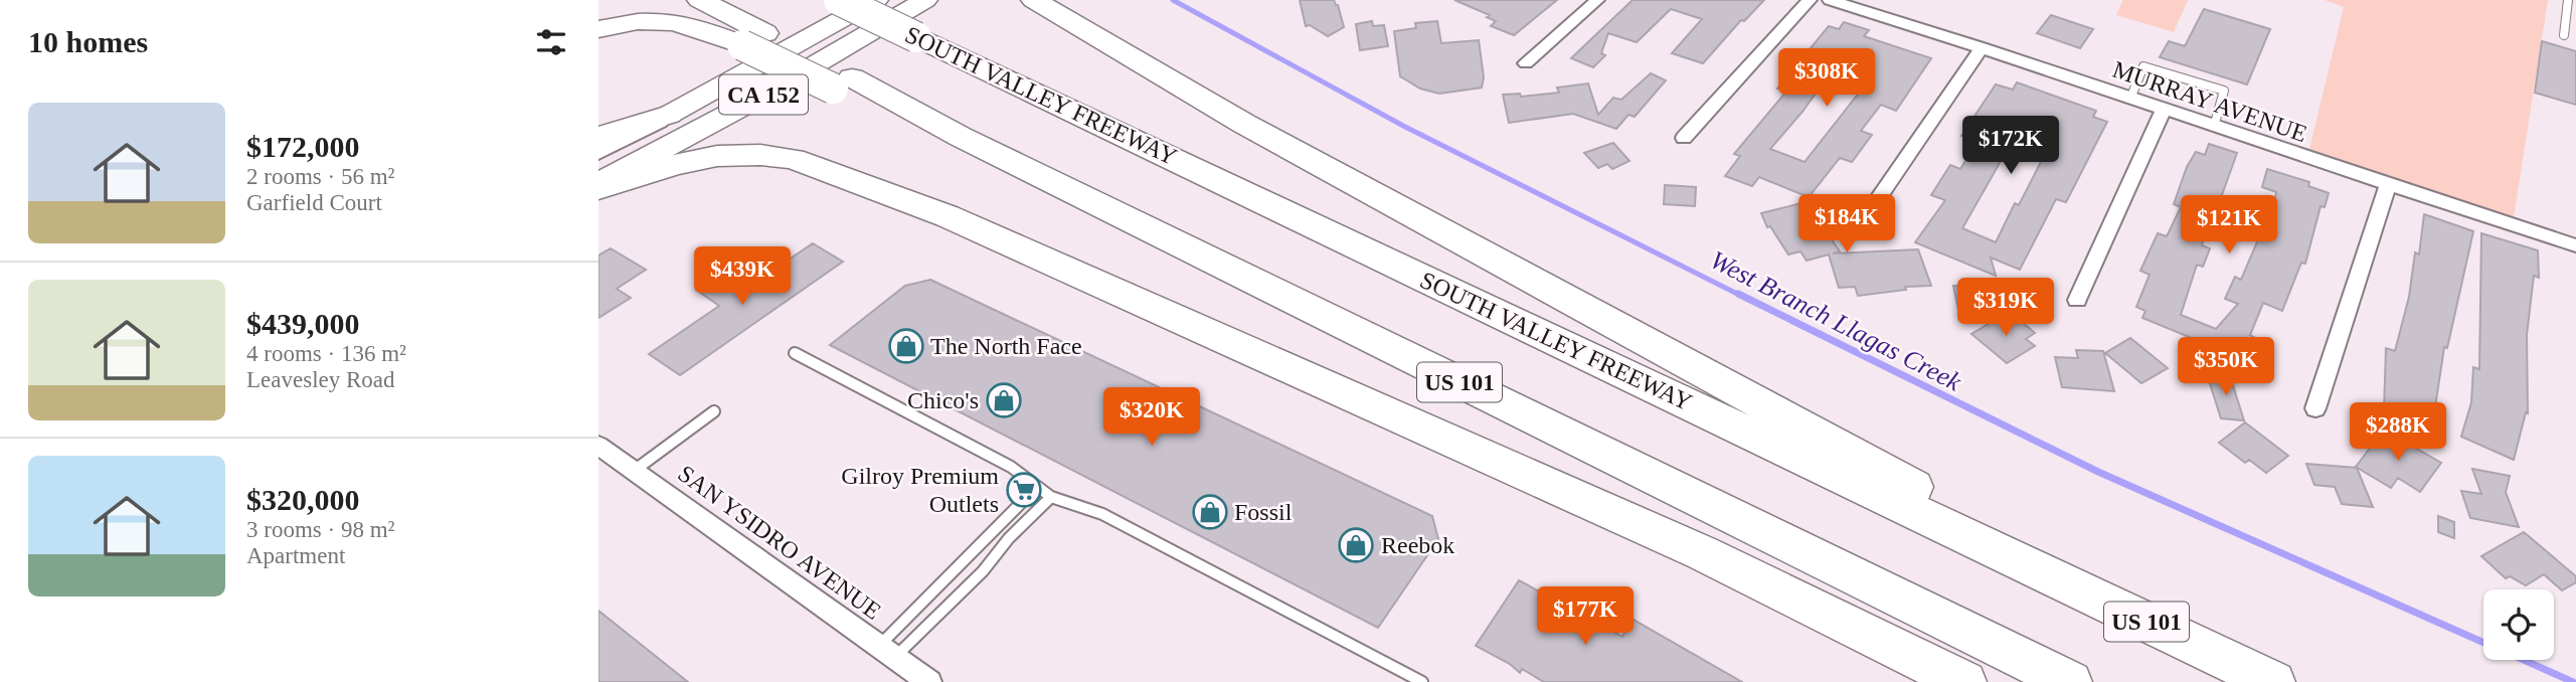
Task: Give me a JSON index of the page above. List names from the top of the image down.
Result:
{
  "streets": {
    "highway": ["SOUTH VALLEY FREEWAY", "US 101"],
    "main road": ["CA 152"],
    "street": ["MURRAY AVENUE", "SAN YSIDRO AVENUE"]
  },
  "water": ["West Branch Llagas Creek"],
  "places": {
    "shop": [
      "The North Face",
      "Chico's",
      "Fossil",
      "Reebok"
    ],
    "supermarket": ["Gilroy Premium Outlets"]
  },
  "page": {
    "heading": "10 homes",
    "price": [
      "$308K",
      "$172K",
      "$184K",
      "$121K",
      "$439K",
      "$319K",
      "$350K",
      "$320K",
      "$288K",
      "$177K"
    ],
    "list": [
      {
        "name": "$172,000",
        "note": "2 rooms · 56 m² · Garfield Court"
      },
      {
        "name": "$439,000",
        "note": "4 rooms · 136 m² · Leavesley Road"
      },
      {
        "name": "$320,000",
        "note": "3 rooms · 98 m² · Apartment"
      }
    ]
  }
}
